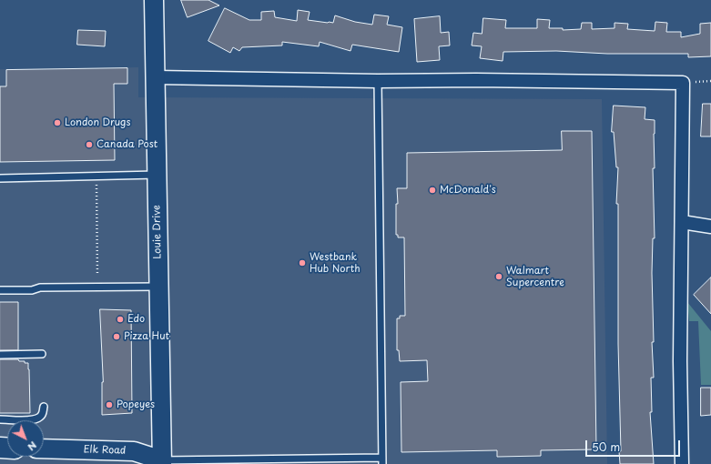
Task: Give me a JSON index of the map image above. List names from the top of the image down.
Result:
{
  "streets": {
    "street": ["Louie Drive", "Elk Road"]
  },
  "crossings": [
    ["Louie Drive", "Elk Road"]
  ],
  "places": [
    "London Drugs",
    "Canada Post",
    "McDonald's",
    "Westbank Hub North",
    "Walmart Supercentre",
    "Edo",
    "Pizza Hut",
    "Popeyes"
  ],
  "scale_bar": "50 m",
  "north": "bottom right"
}
